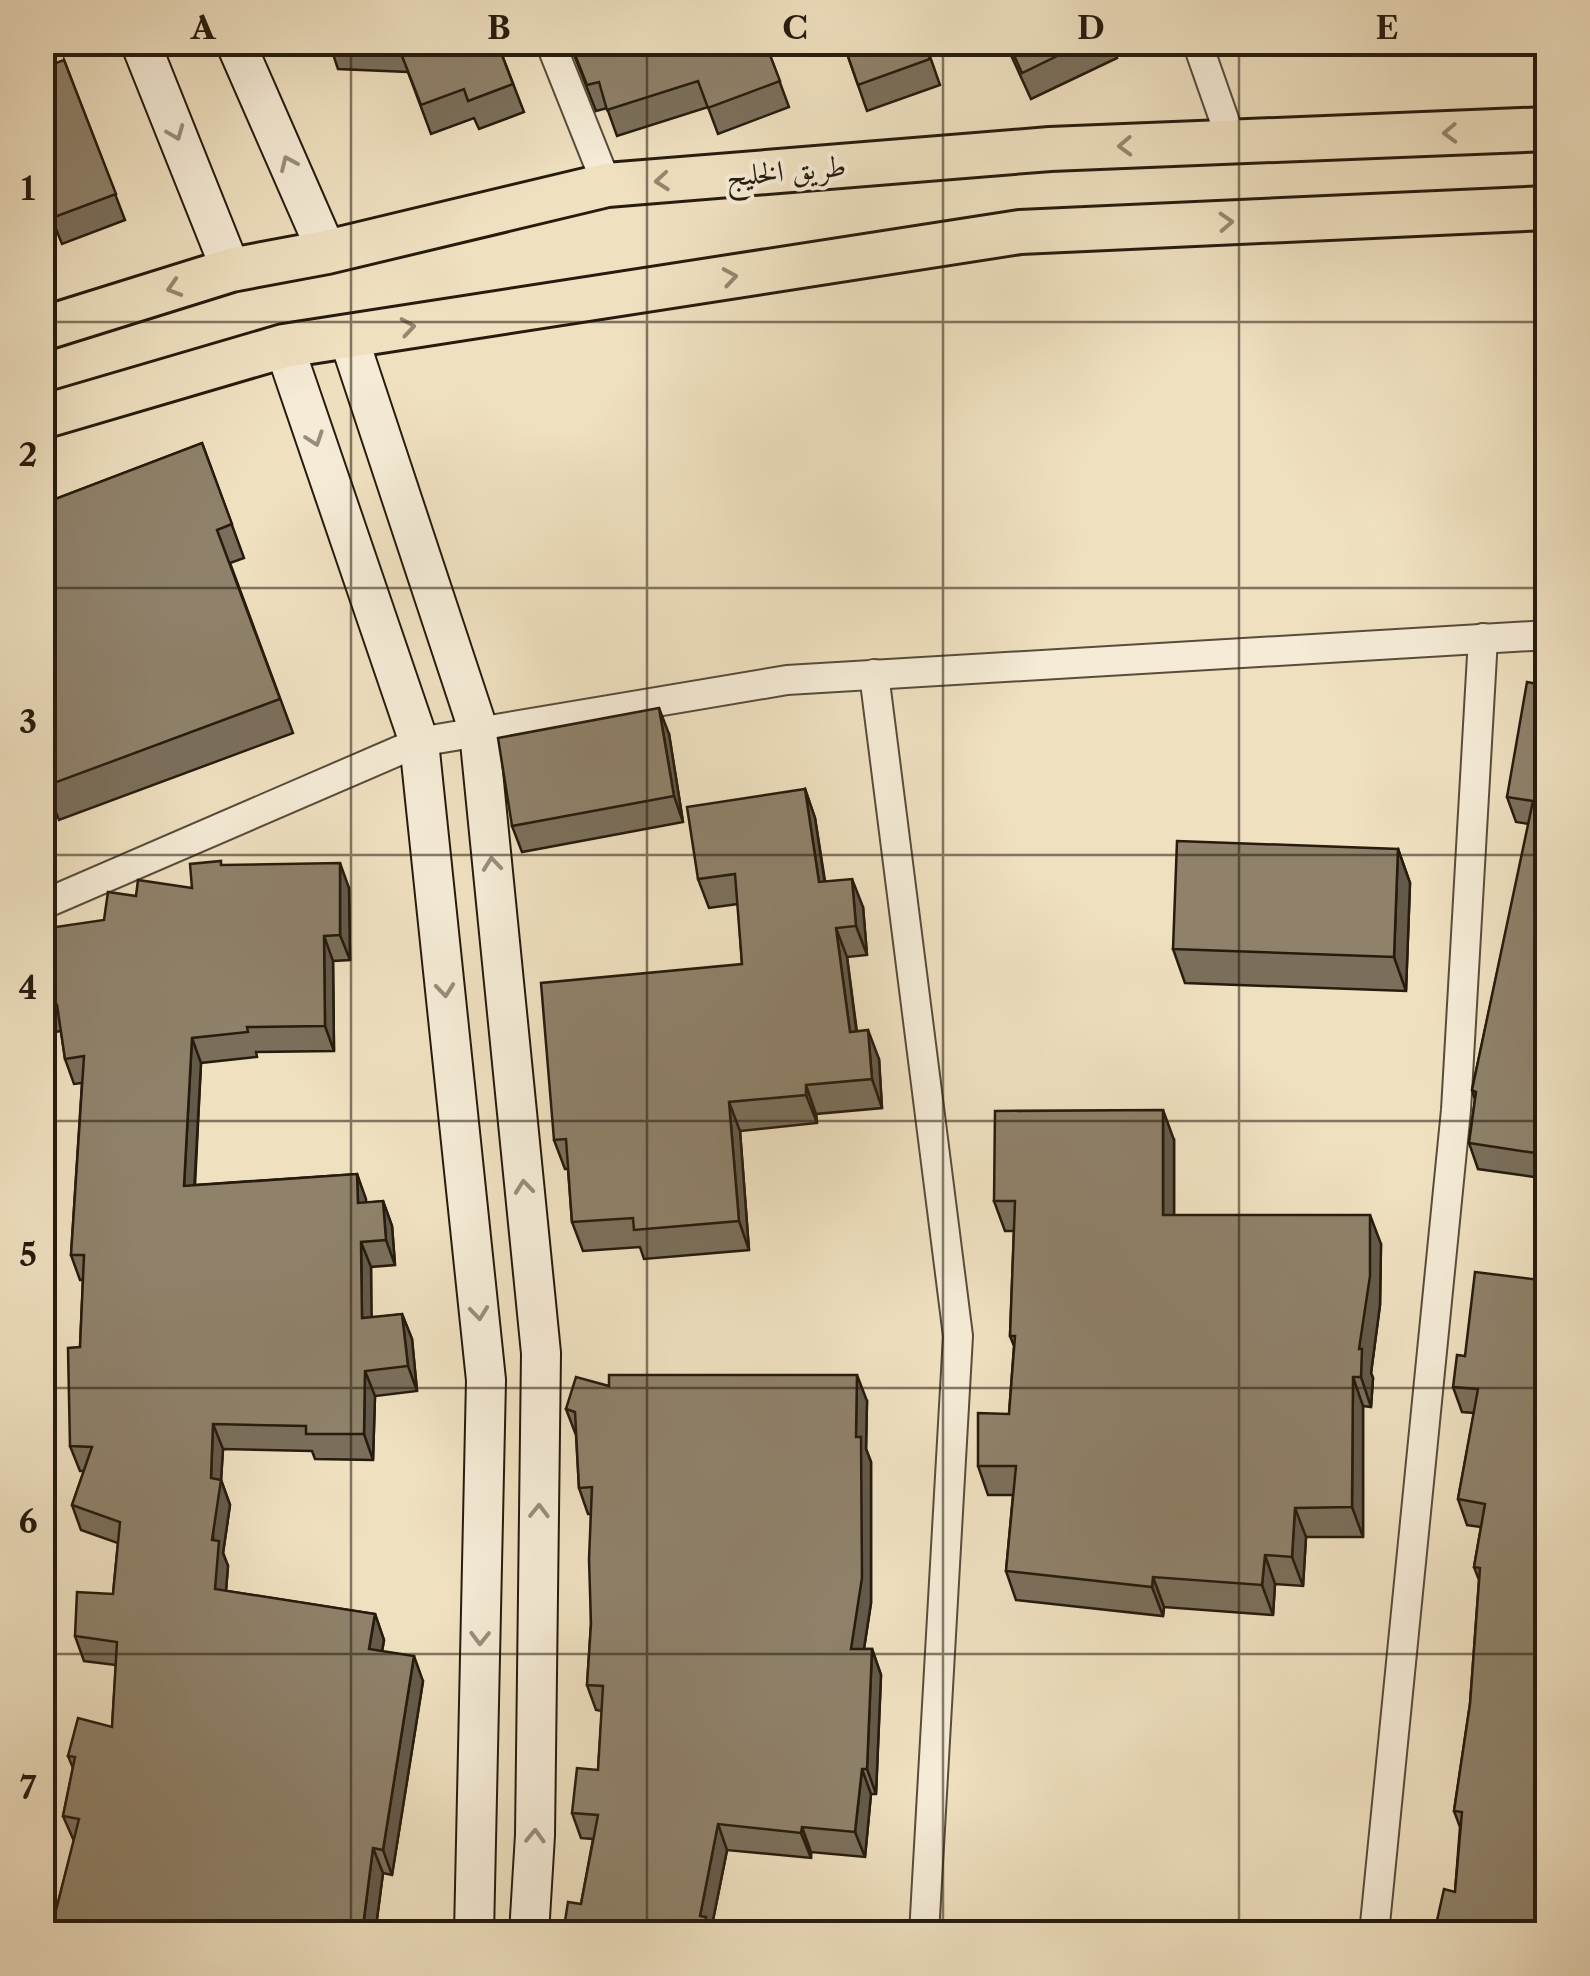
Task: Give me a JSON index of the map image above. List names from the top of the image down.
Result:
{
  "streets": {
    "main road": ["طريق الخليج"]
  },
  "grid": {
    "columns": [
      "A",
      "B",
      "C",
      "D",
      "E"
    ],
    "rows": [
      "1",
      "2",
      "3",
      "4",
      "5",
      "6",
      "7"
    ]
  }
}
